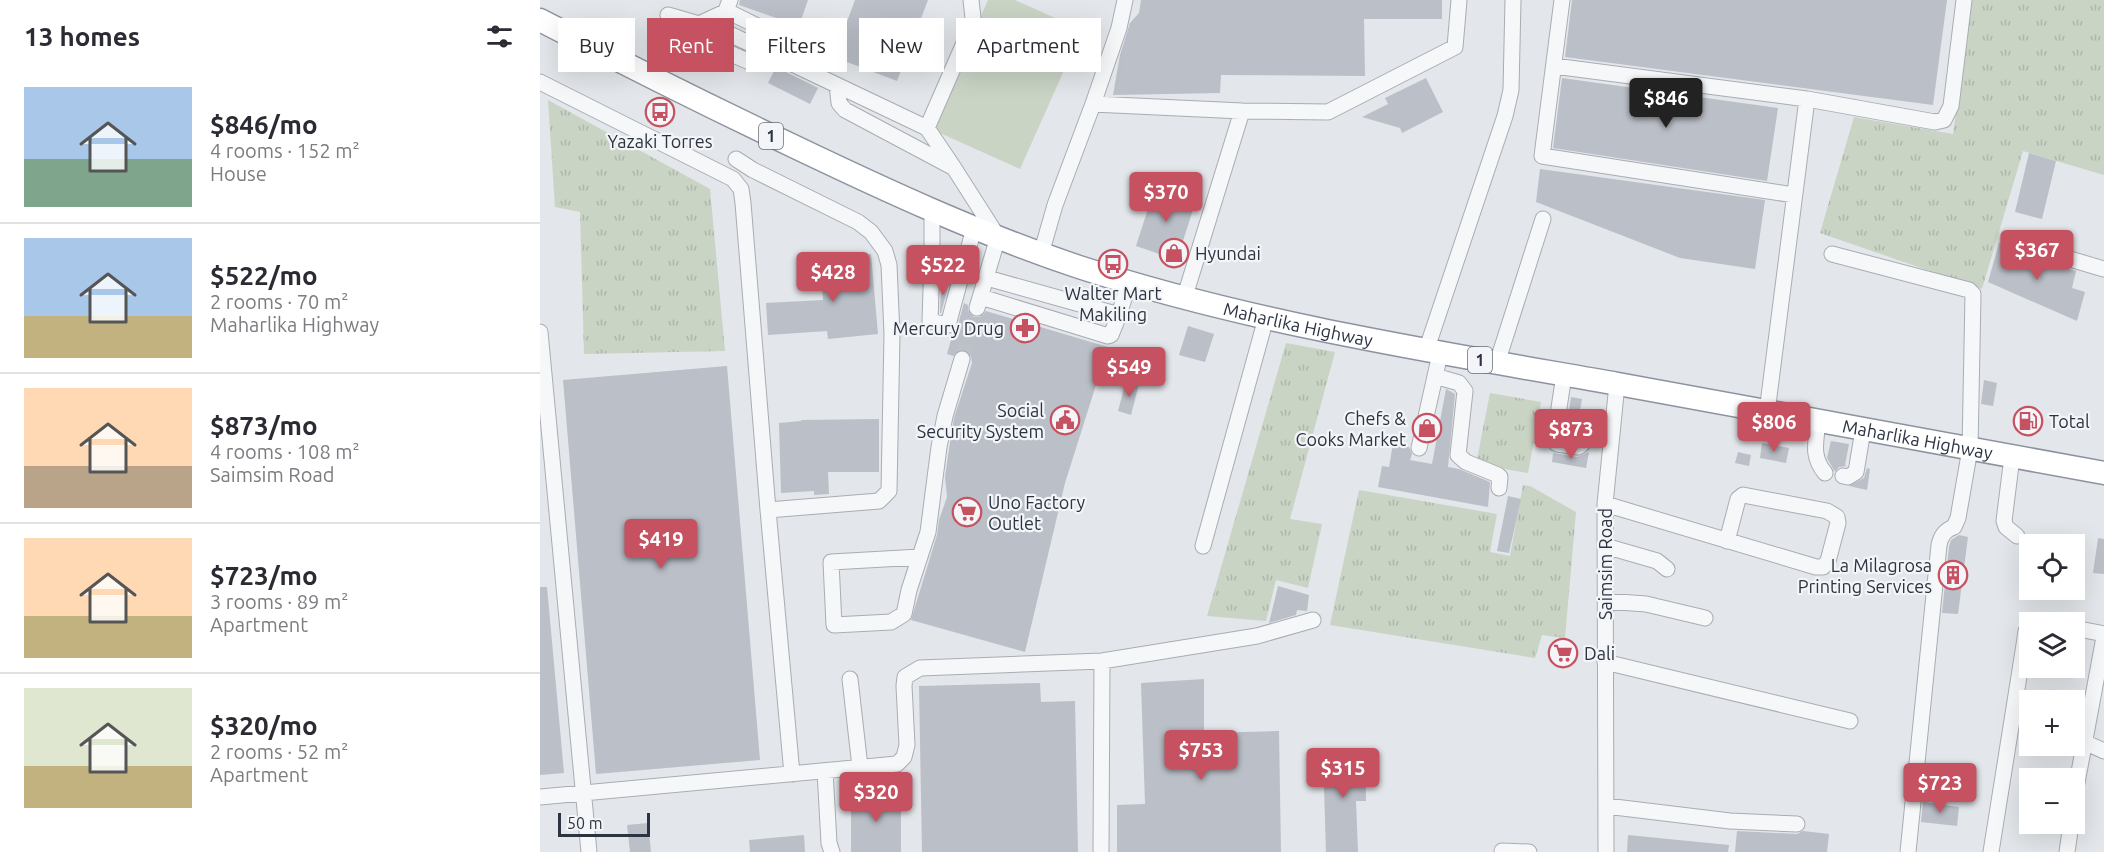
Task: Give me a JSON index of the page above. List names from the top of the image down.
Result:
{
  "streets": {
    "highway": ["1", "Maharlika Highway"],
    "street": ["Saimsim Road"]
  },
  "crossings": [
    ["Maharlika Highway", "Saimsim Road"]
  ],
  "places": {
    "bus stop": ["Yazaki Torres", "Walter Mart Makiling"],
    "shop": ["Hyundai", "Chefs & Cooks Market"],
    "pharmacy": ["Mercury Drug"],
    "public building": ["Social Security System"],
    "fuel station": ["Total"],
    "supermarket": ["Uno Factory Outlet", "Dali"],
    "building": ["La Milagrosa Printing Services"]
  },
  "scale_bar": "50 m",
  "page": {
    "heading": "13 homes",
    "chip": [
      "Buy",
      "Rent",
      "Filters",
      "New",
      "Apartment"
    ],
    "list": [
      {
        "name": "$846/mo",
        "note": "4 rooms · 152 m² · House"
      },
      {
        "name": "$522/mo",
        "note": "2 rooms · 70 m² · Maharlika Highway"
      },
      {
        "name": "$873/mo",
        "note": "4 rooms · 108 m² · Saimsim Road"
      },
      {
        "name": "$723/mo",
        "note": "3 rooms · 89 m² · Apartment"
      },
      {
        "name": "$320/mo",
        "note": "2 rooms · 52 m² · Apartment"
      }
    ],
    "price": [
      "$846",
      "$370",
      "$367",
      "$522",
      "$428",
      "$549",
      "$806",
      "$873",
      "$419",
      "$753",
      "$315",
      "$723",
      "$320"
    ],
    "map_buttons": ["+", "−"],
    "scale": "50 m"
  }
}
